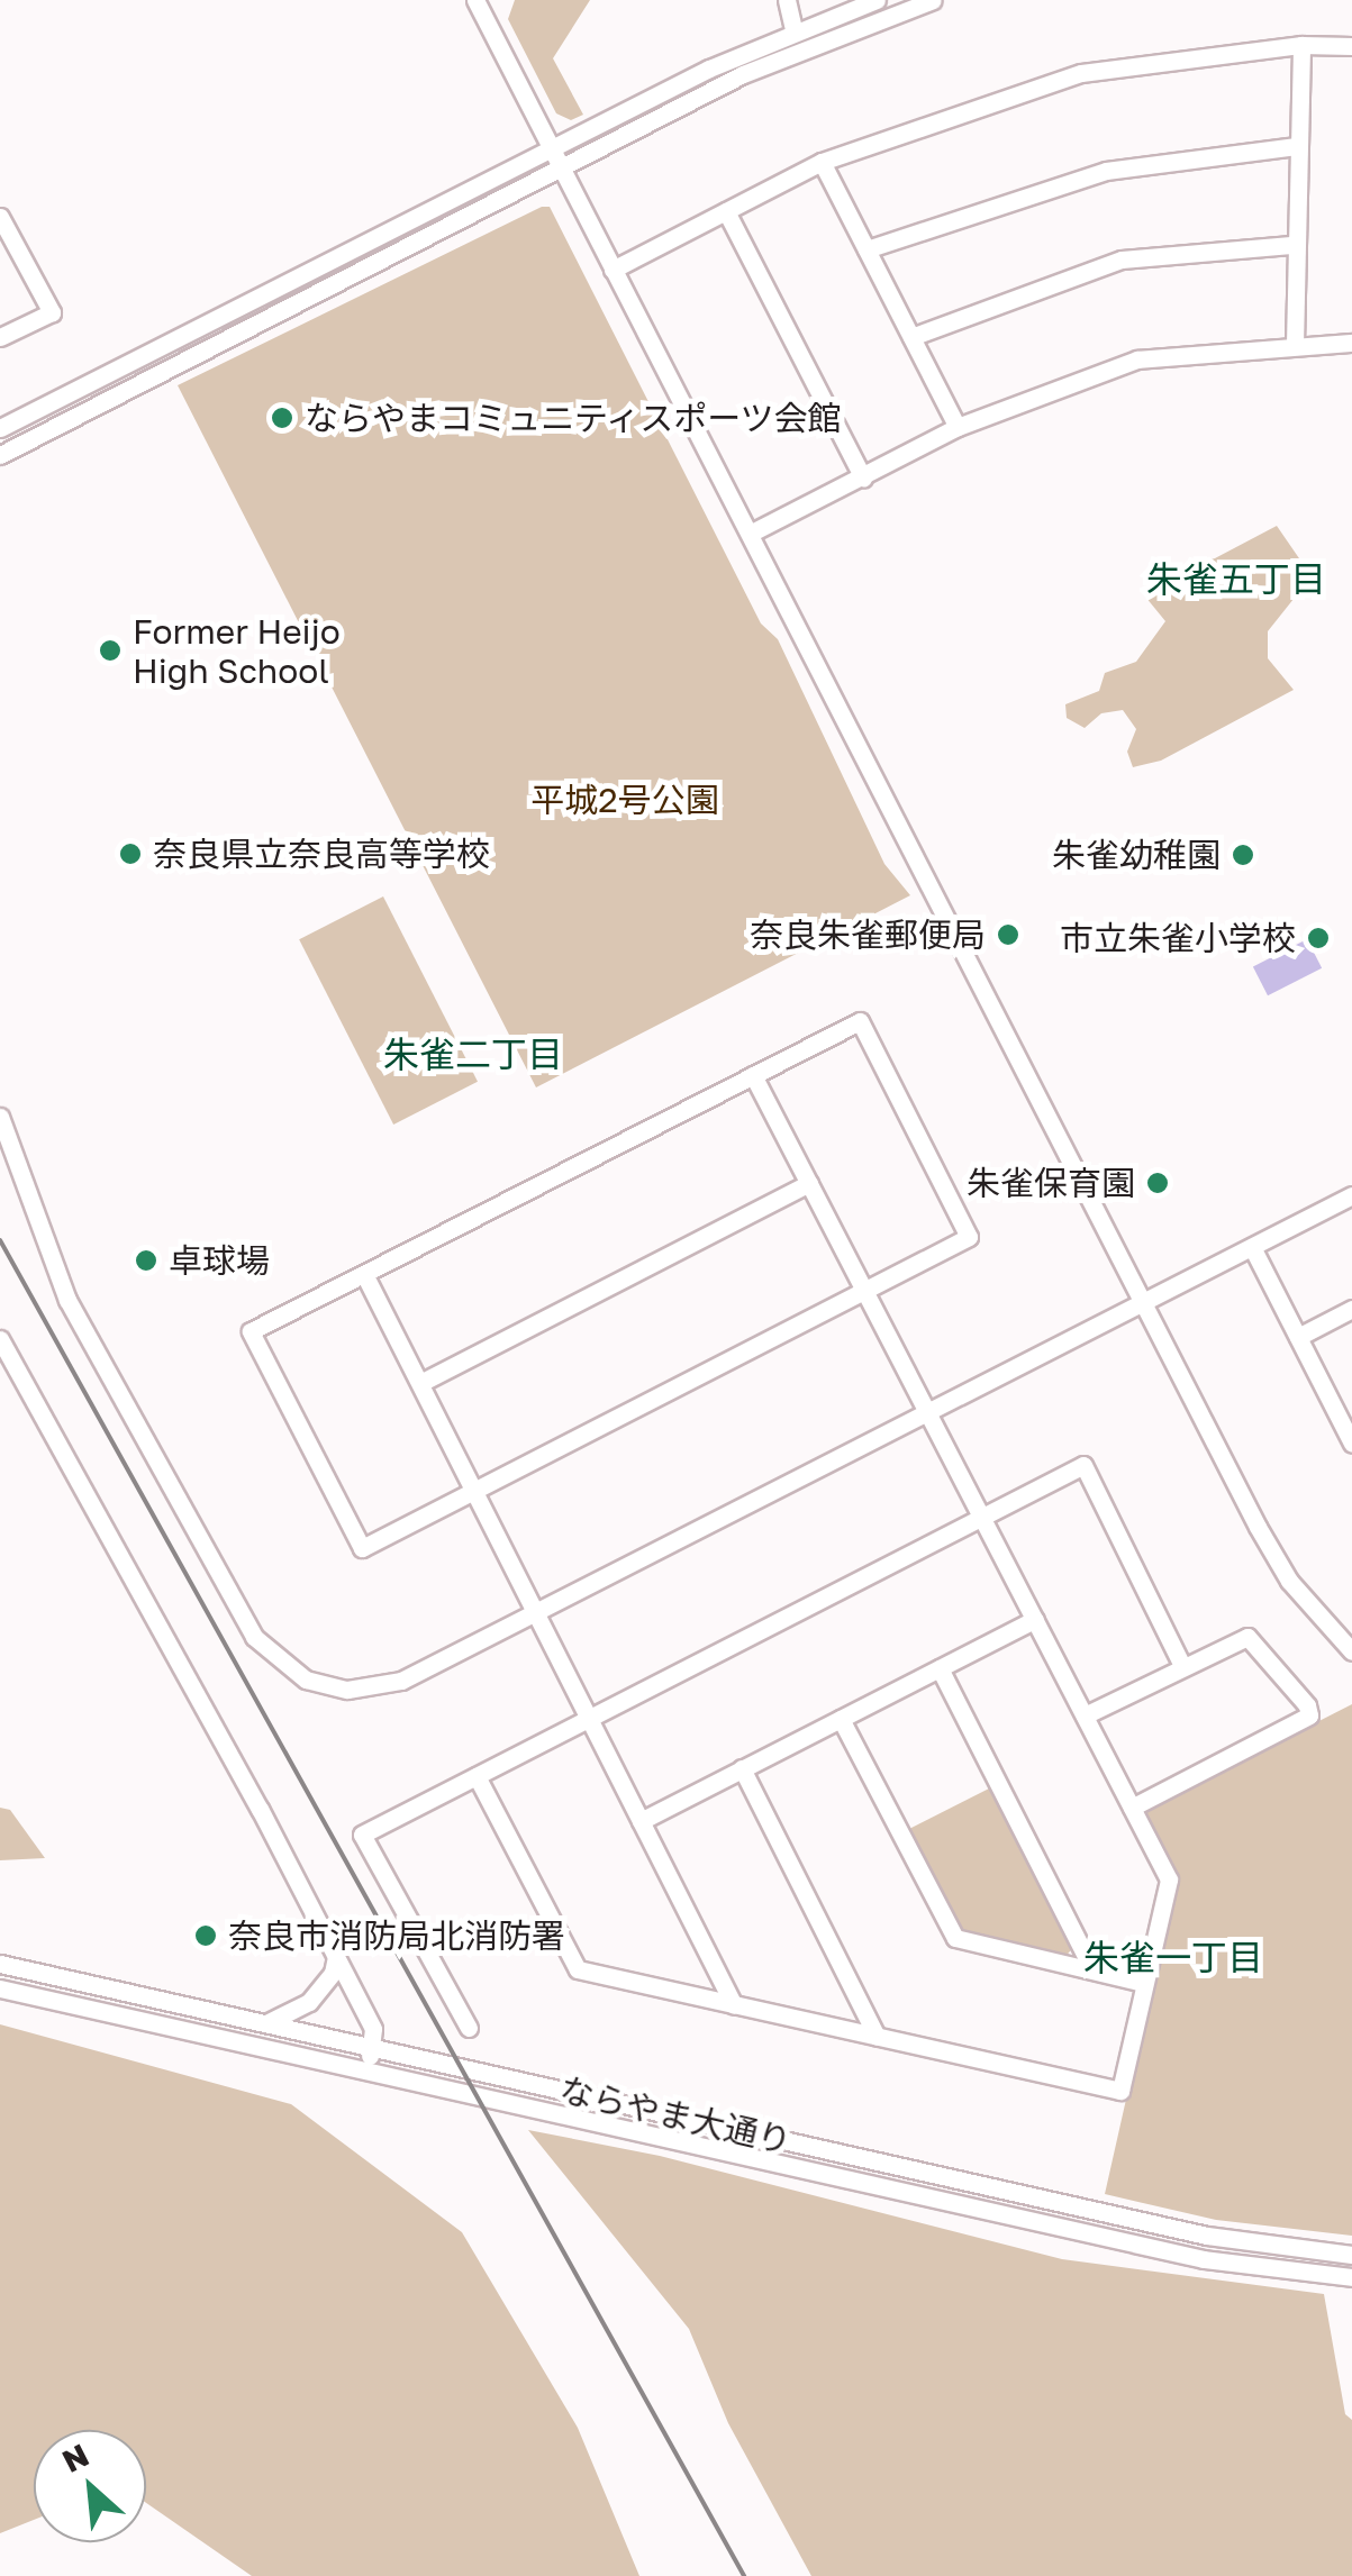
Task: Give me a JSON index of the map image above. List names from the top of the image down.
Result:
{
  "streets": {
    "street": ["ならやま大通り"]
  },
  "districts": ["朱雀五丁目", "朱雀二丁目", "朱雀一丁目"],
  "parks": ["平城2号公園"],
  "places": [
    "ならやまコミュニティスポーツ会館",
    "Former Heijo High School",
    "奈良県立奈良高等学校",
    "朱雀幼稚園",
    "奈良朱雀郵便局",
    "市立朱雀小学校",
    "朱雀保育園",
    "卓球場",
    "奈良市消防局北消防署"
  ],
  "north": "top left"
}
